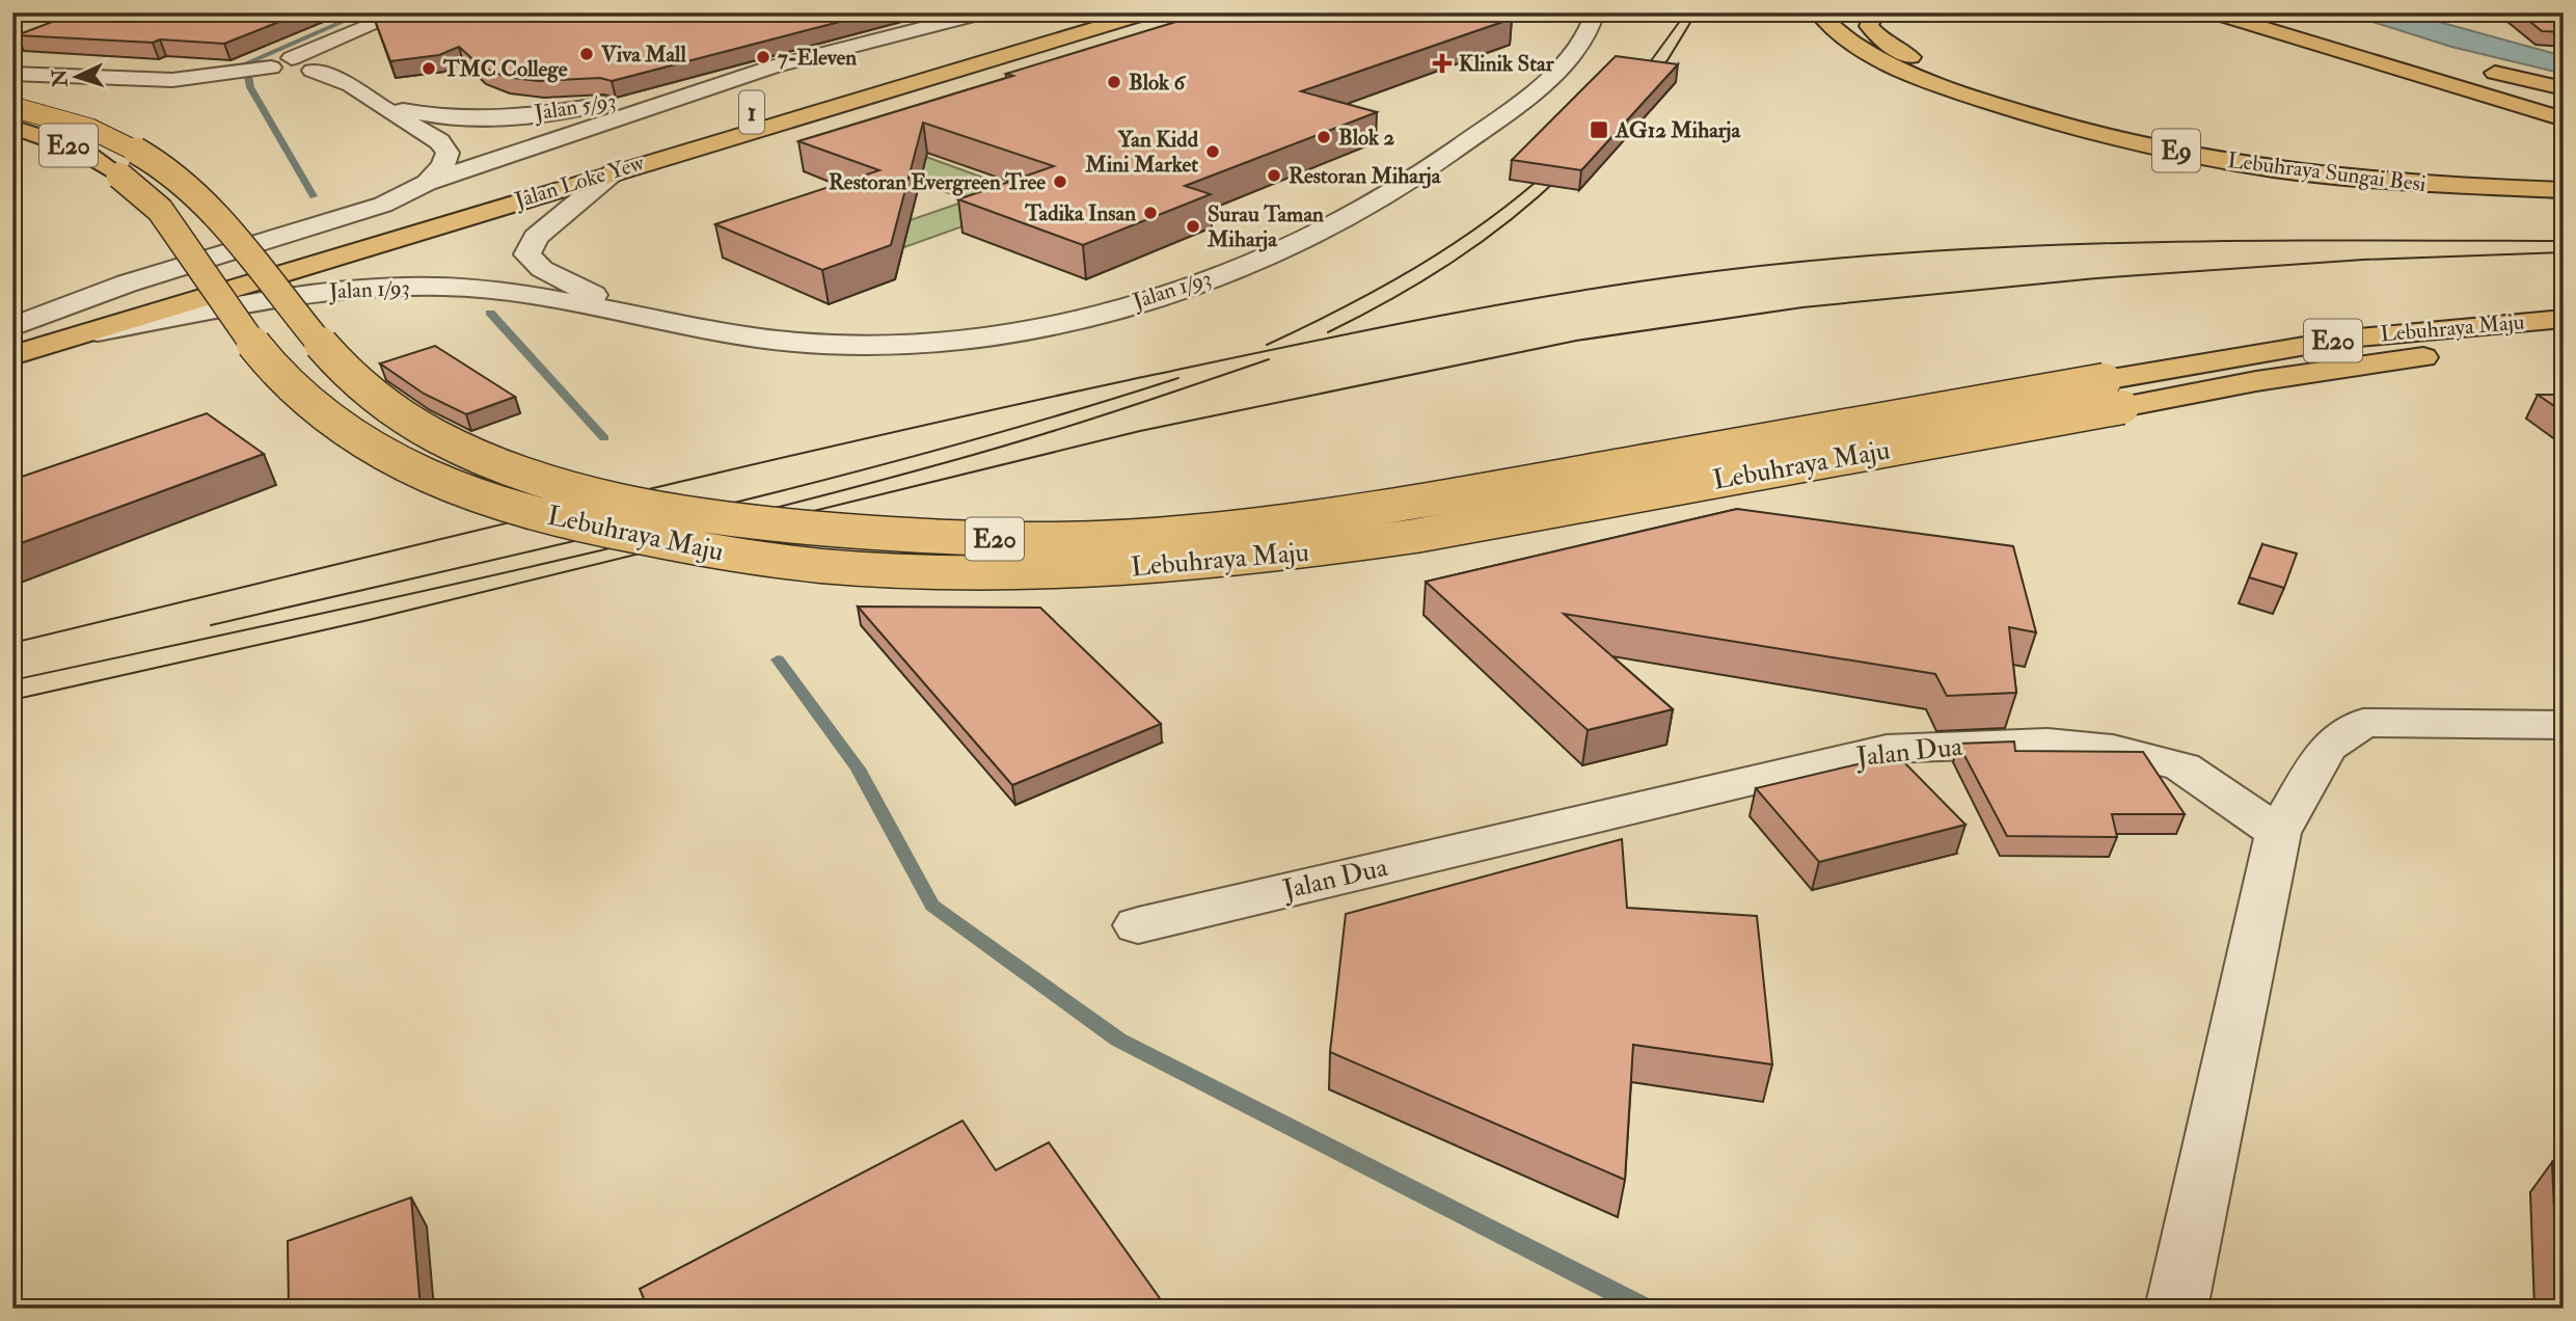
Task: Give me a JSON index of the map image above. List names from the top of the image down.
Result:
{
  "streets": {
    "highway": [
      "1",
      "E20",
      "E9",
      "Lebuhraya Sungai Besi",
      "Jalan Loke Yew",
      "Lebuhraya Maju"
    ],
    "street": ["Jalan 5/93", "Jalan 1/93", "Jalan Dua"]
  },
  "crossings": [
    ["Jalan 5/93", "Jalan Loke Yew"],
    ["Jalan Loke Yew", "Jalan 1/93"]
  ],
  "places": {
    "other": [
      "Viva Mall",
      "7-Eleven",
      "TMC College",
      "Blok 6",
      "Blok 2",
      "Yan Kidd Mini Market",
      "Restoran Miharja",
      "Restoran Evergreen Tree",
      "Tadika Insan",
      "Surau Taman Miharja"
    ],
    "health": ["Klinik Star"],
    "transit": ["AG12 Miharja"]
  },
  "north": "left"
}
